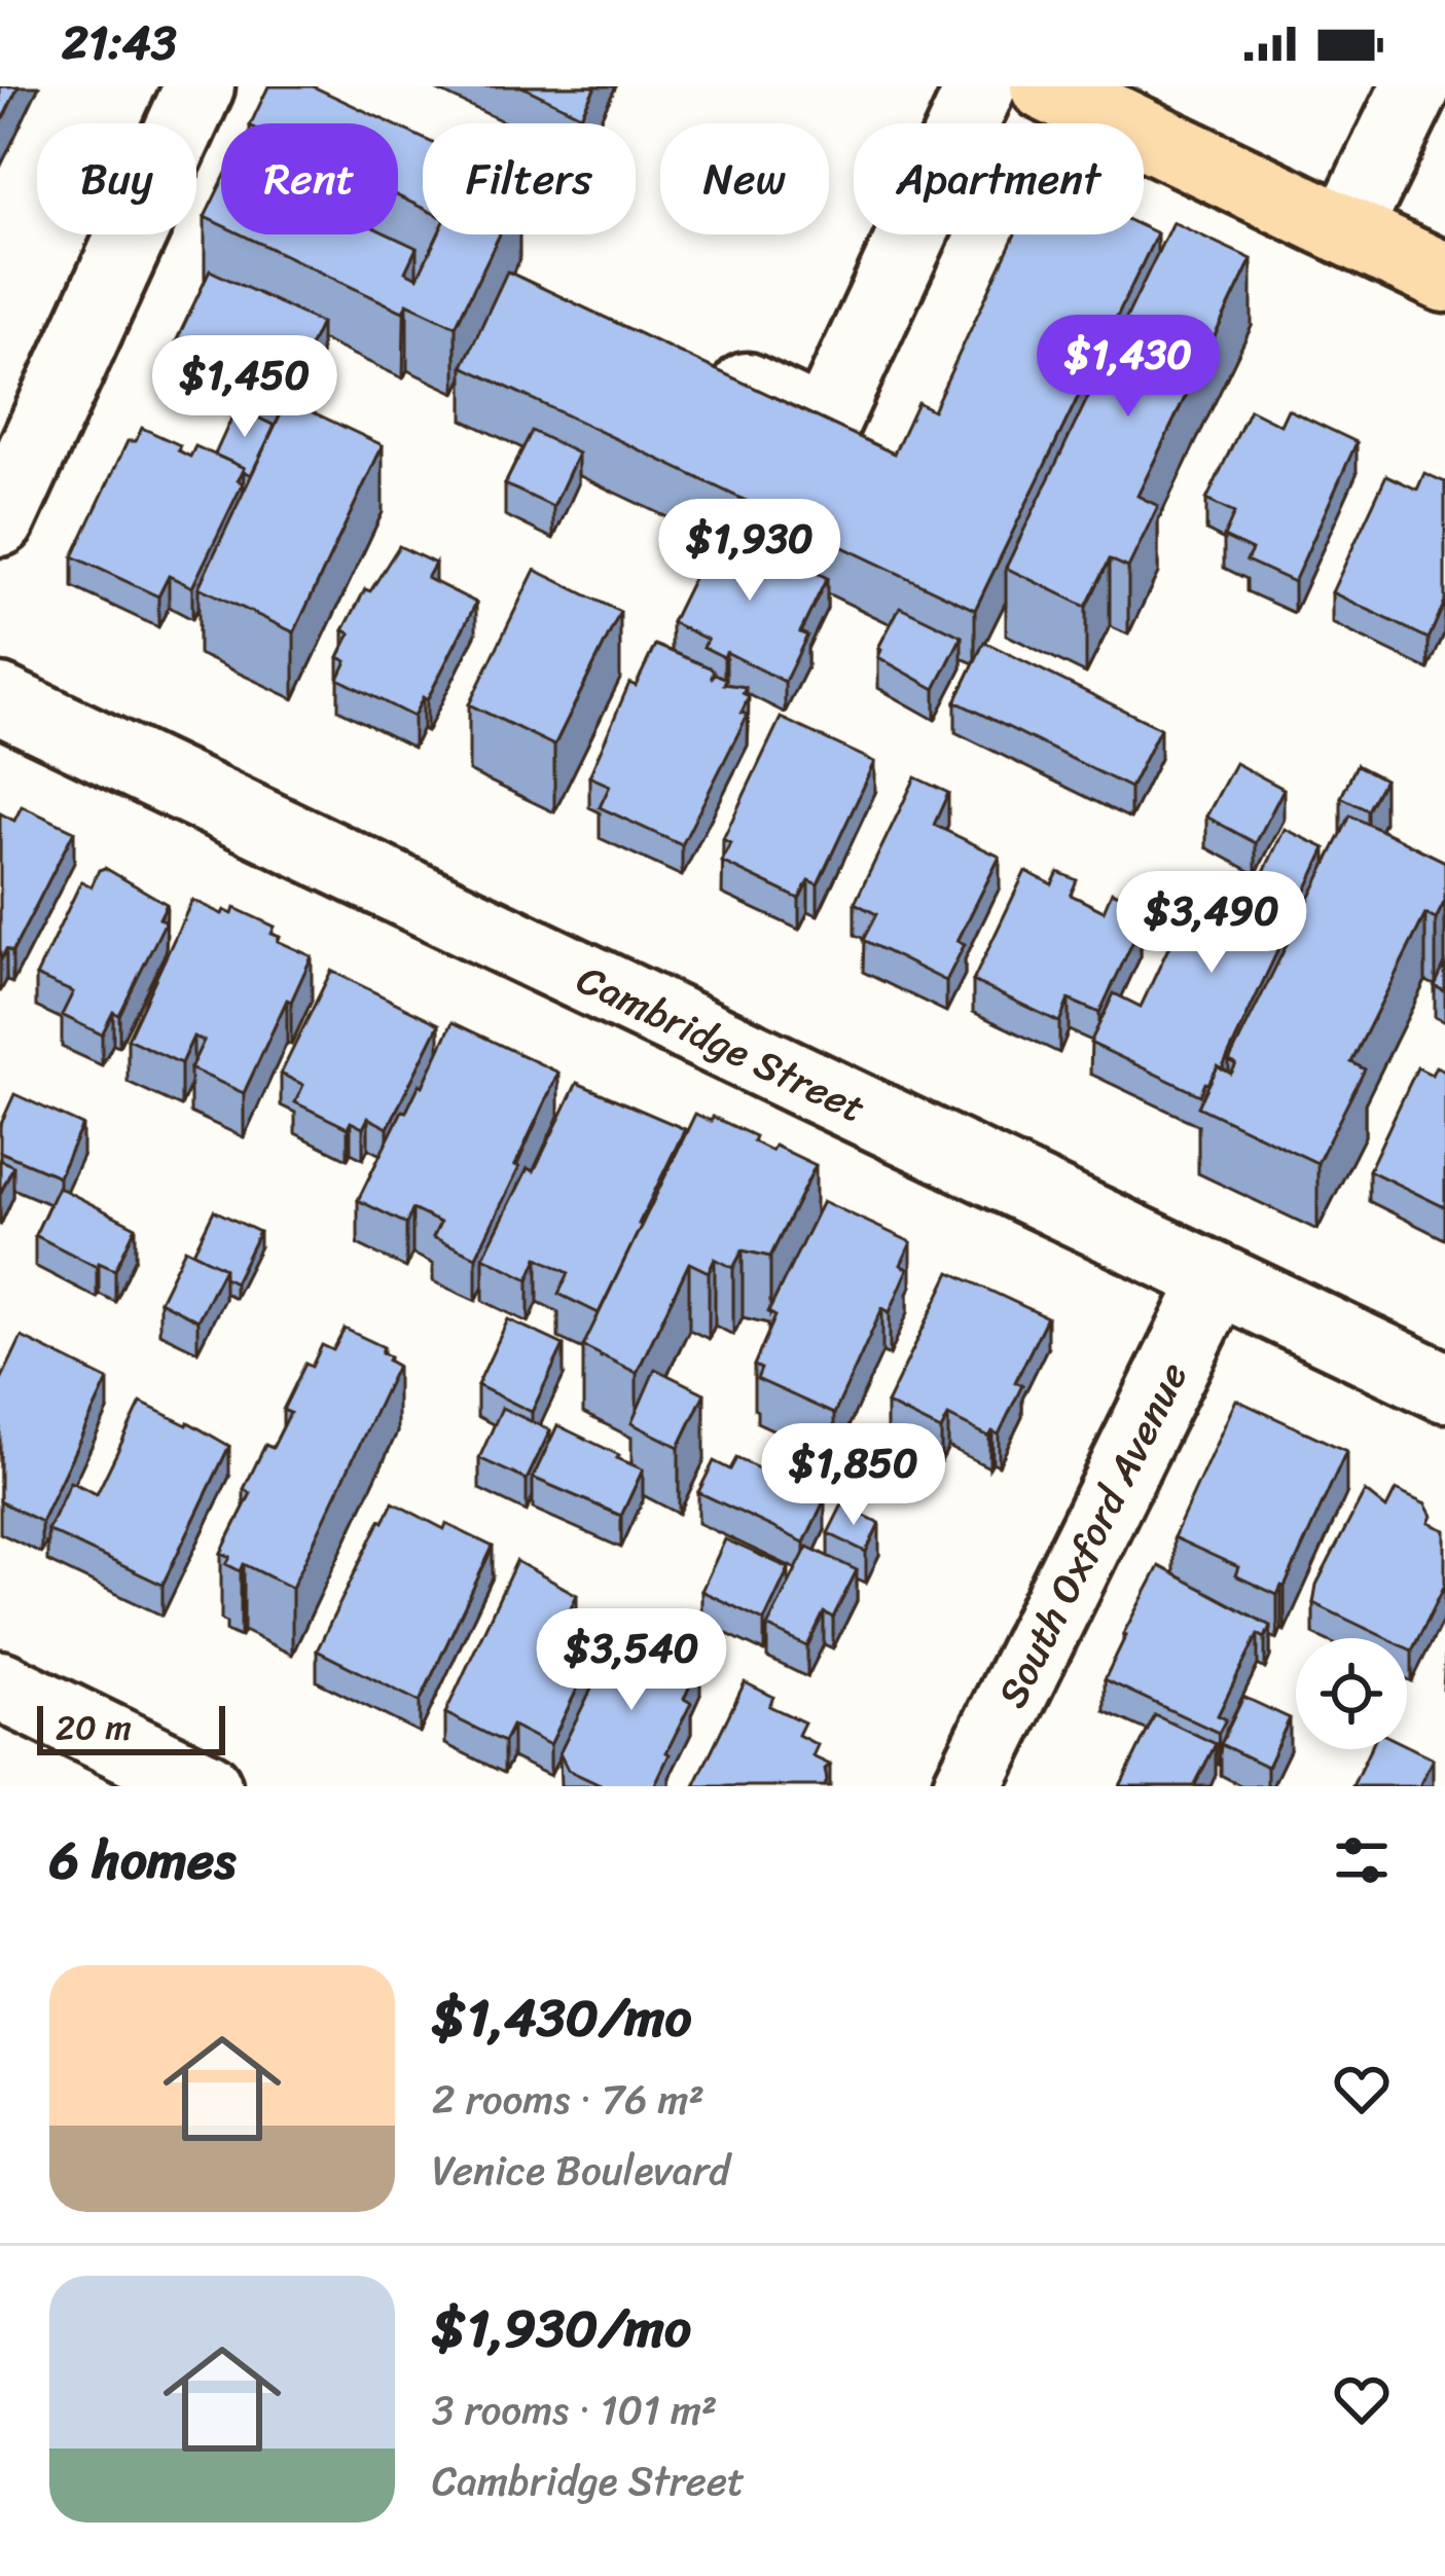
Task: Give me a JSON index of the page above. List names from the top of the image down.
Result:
{
  "streets": {
    "street": ["Cambridge Street", "South Oxford Avenue"]
  },
  "crossings": [
    ["Cambridge Street", "South Oxford Avenue"]
  ],
  "scale_bar": "20 m",
  "page": {
    "status": "21:43",
    "chip": [
      "Buy",
      "Rent",
      "Filters",
      "New",
      "Apartment"
    ],
    "price": [
      "$1,430",
      "$1,450",
      "$1,930",
      "$3,490",
      "$1,850",
      "$3,540"
    ],
    "scale": "20 m",
    "heading": "6 homes",
    "list": [
      {
        "name": "$1,430/mo",
        "note": "2 rooms · 76 m² · Venice Boulevard"
      },
      {
        "name": "$1,930/mo",
        "note": "3 rooms · 101 m² · Cambridge Street"
      }
    ]
  }
}
